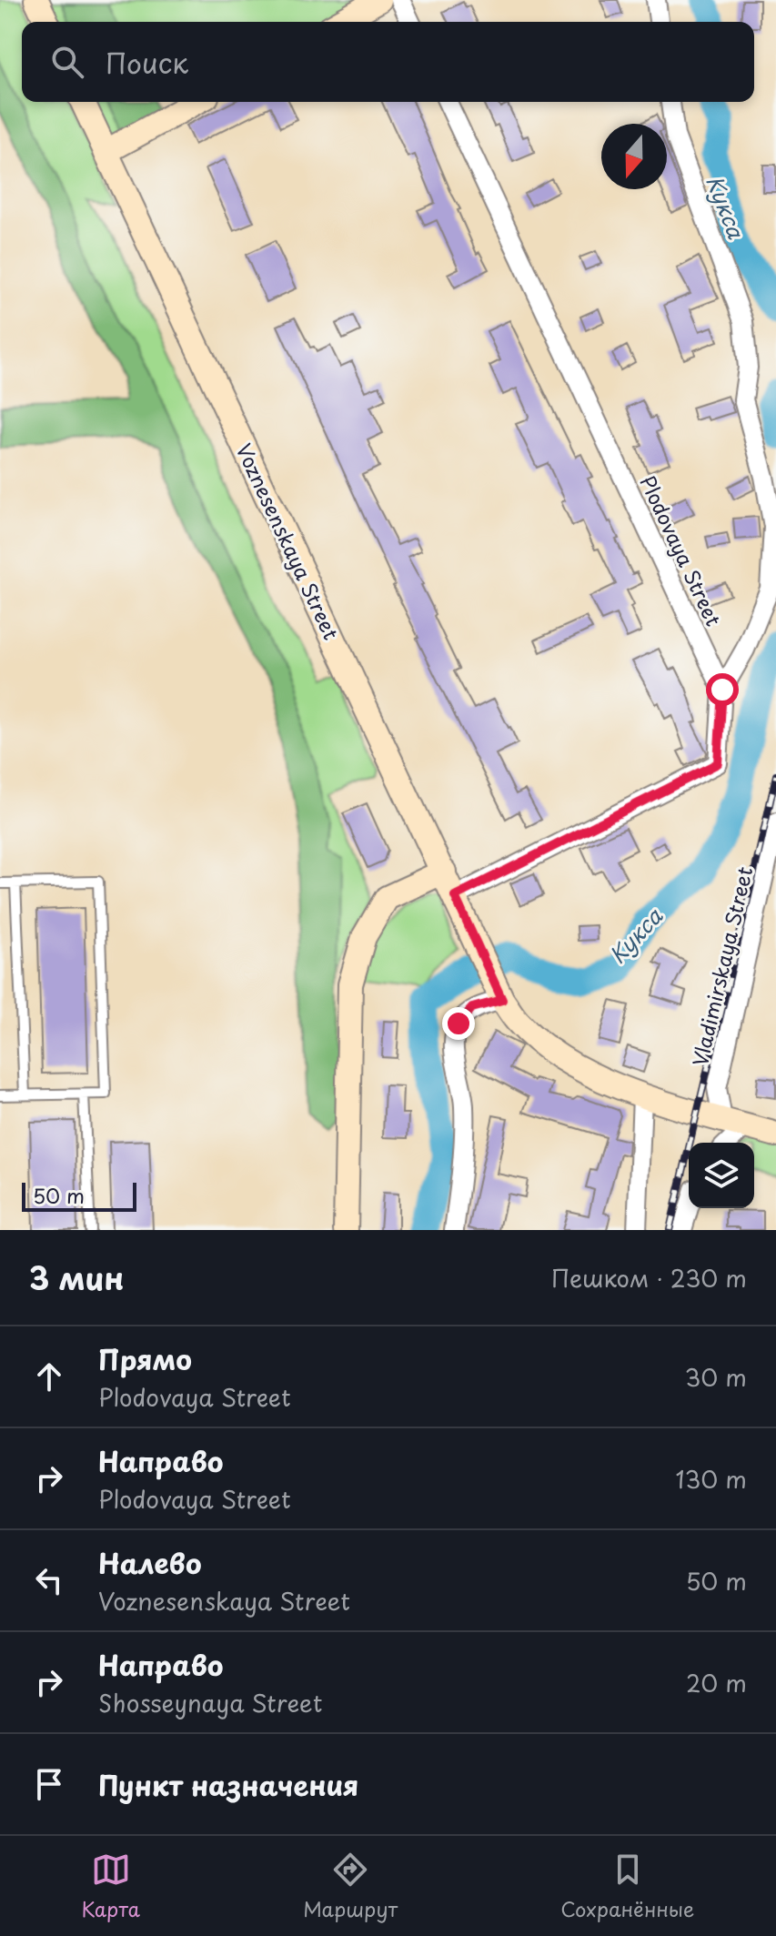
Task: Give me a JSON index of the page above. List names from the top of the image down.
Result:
{
  "streets": {
    "street": ["Voznesenskaya Street", "Plodovaya Street", "Vladimirskaya Street"]
  },
  "crossings": [
    ["Voznesenskaya Street", "Plodovaya Street"],
    ["Voznesenskaya Street", "Vladimirskaya Street"]
  ],
  "water": ["Кукса"],
  "scale_bar": "50 m",
  "north": "bottom",
  "page": {
    "search": "Поиск",
    "scale": "50 m",
    "heading": ["3 мин", "Пешком · 230 m"],
    "list": [
      ["Прямо", "Plodovaya Street", "30 m"],
      ["Направо", "Plodovaya Street", "130 m"],
      ["Налево", "Voznesenskaya Street", "50 m"],
      ["Направо", "Shosseynaya Street", "20 m"],
      "Пункт назначения"
    ],
    "nav": ["Карта", "Маршрут", "Сохранённые"]
  }
}
